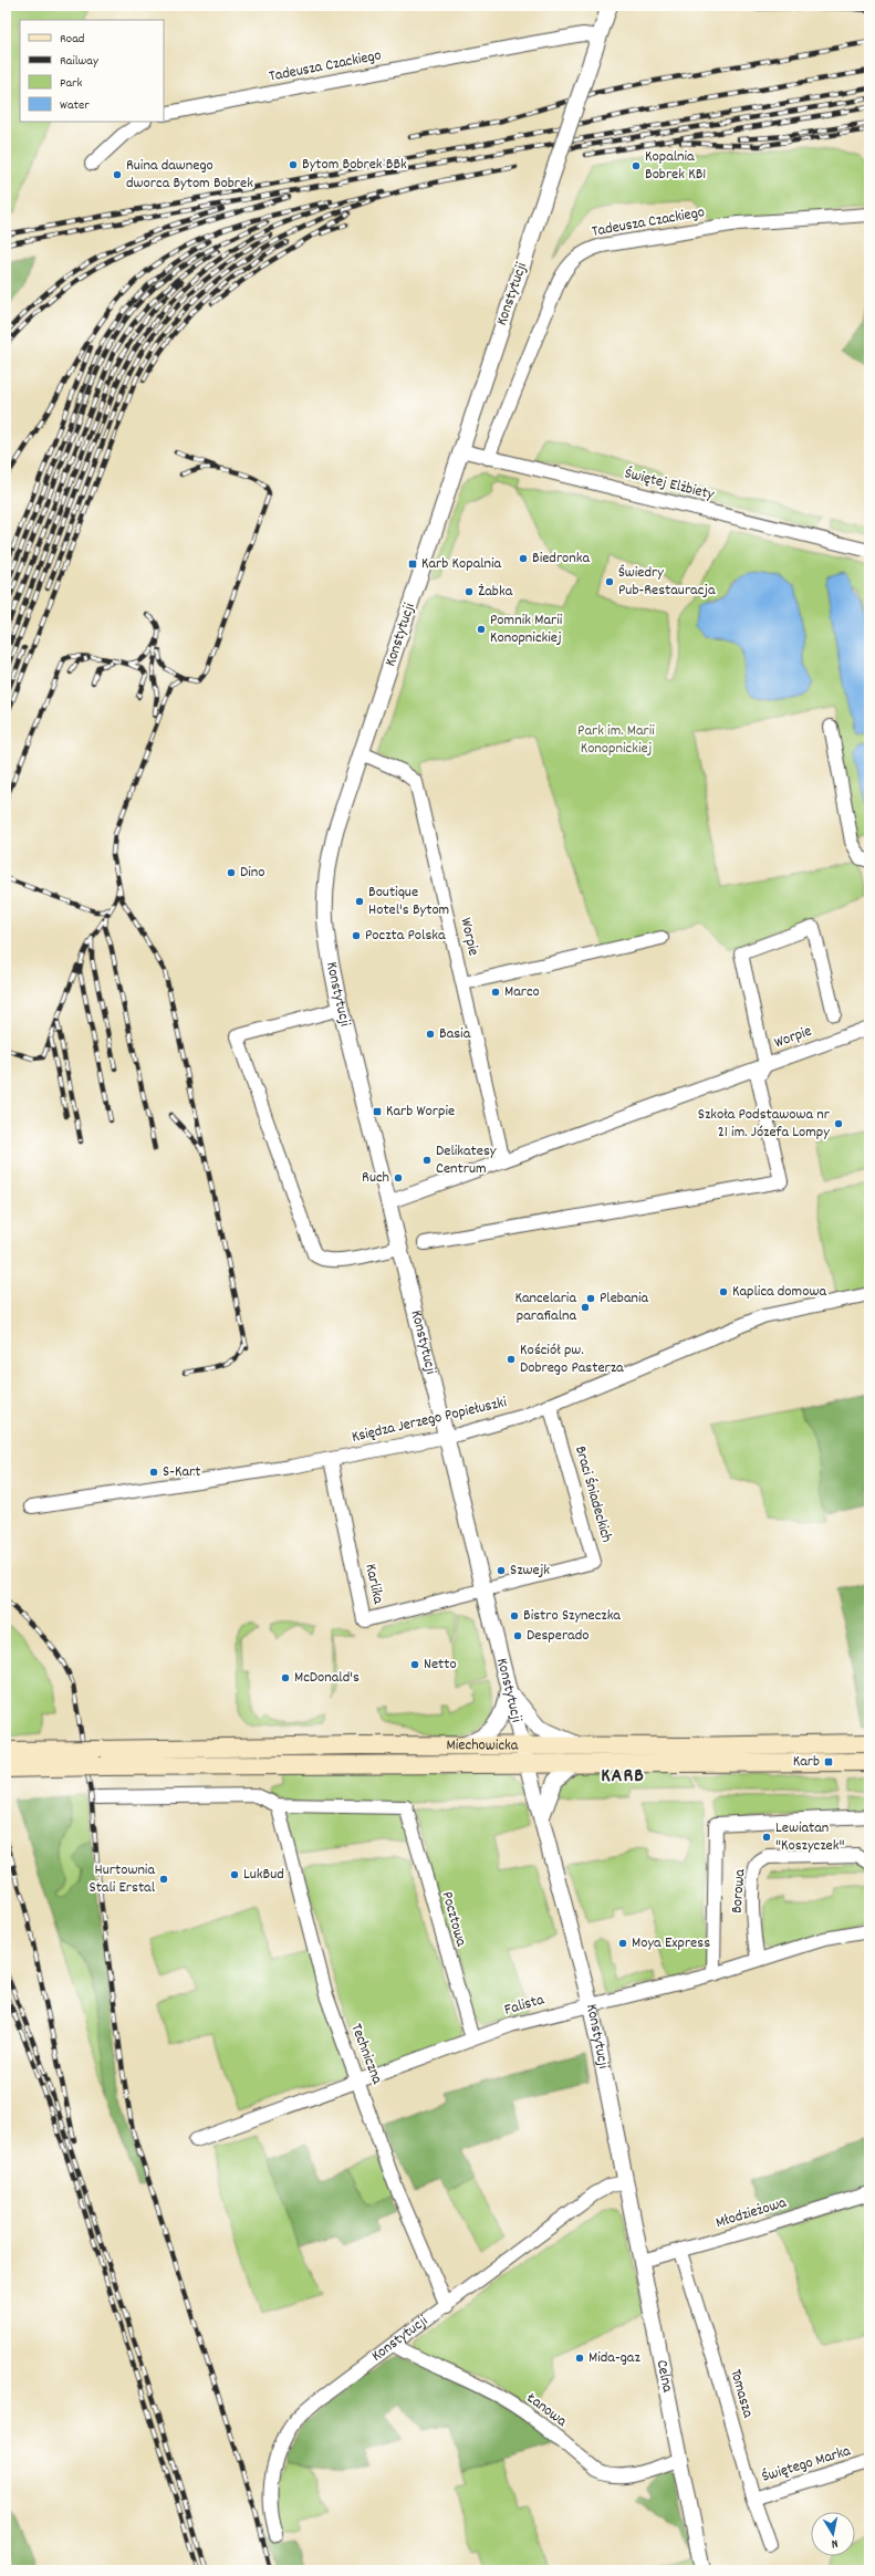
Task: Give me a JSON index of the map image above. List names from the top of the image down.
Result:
{
  "streets": {
    "main road": ["Miechowicka"],
    "street": [
      "Tadeusza Czackiego",
      "Konstytucji",
      "Świętej Elżbiety",
      "Worpie",
      "Księdza Jerzego Popiełuszki",
      "Braci Śniadeckich",
      "Karlika",
      "Borowa",
      "Pocztowa",
      "Falista",
      "Techniczna",
      "Młodzieżowa",
      "Celna",
      "Tomasza",
      "Łanowa",
      "Świętego Marka"
    ]
  },
  "crossings": [
    ["Tadeusza Czackiego", "Konstytucji"],
    ["Tadeusza Czackiego", "Świętej Elżbiety"],
    ["Konstytucji", "Świętej Elżbiety"],
    ["Konstytucji", "Worpie"],
    ["Konstytucji", "Księdza Jerzego Popiełuszki"],
    ["Konstytucji", "Braci Śniadeckich"],
    ["Konstytucji", "Karlika"],
    ["Konstytucji", "Miechowicka"],
    ["Konstytucji", "Falista"],
    ["Konstytucji", "Techniczna"],
    ["Konstytucji", "Celna"],
    ["Konstytucji", "Łanowa"],
    ["Księdza Jerzego Popiełuszki", "Braci Śniadeckich"],
    ["Księdza Jerzego Popiełuszki", "Karlika"],
    ["Braci Śniadeckich", "Karlika"],
    ["Borowa", "Falista"],
    ["Pocztowa", "Falista"],
    ["Pocztowa", "Techniczna"],
    ["Falista", "Techniczna"],
    ["Młodzieżowa", "Celna"],
    ["Młodzieżowa", "Tomasza"],
    ["Celna", "Łanowa"],
    ["Tomasza", "Świętego Marka"]
  ],
  "districts": ["KARB"],
  "parks": ["Park im. Marii Konopnickiej"],
  "places": {
    "other": [
      "Bytom Bobrek BBk",
      "Kopalnia Bobrek KB1",
      "Ruina dawnego dworca Bytom Bobrek",
      "Biedronka",
      "Świedry Pub-Restauracja",
      "Żabka",
      "Pomnik Marii Konopnickiej",
      "Dino",
      "Boutique Hotel's Bytom",
      "Poczta Polska",
      "Marco",
      "Basia",
      "Szkoła Podstawowa nr 21 im. Józefa Lompy",
      "Delikatesy Centrum",
      "Ruch",
      "Kaplica domowa",
      "Plebania",
      "Kancelaria parafialna",
      "Kościół pw. Dobrego Pasterza",
      "S-Kart",
      "Szwejk",
      "Bistro Szyneczka",
      "Desperado",
      "Netto",
      "McDonald's",
      "Lewiatan \"Koszyczek\"",
      "LukBud",
      "Hurtownia Stali Erstal",
      "Moya Express",
      "Mida-gaz"
    ],
    "transit": ["Karb Kopalnia", "Karb Worpie", "Karb"]
  },
  "legend": [
    "Road",
    "Railway",
    "Park",
    "Water"
  ],
  "north": "bottom"
}
